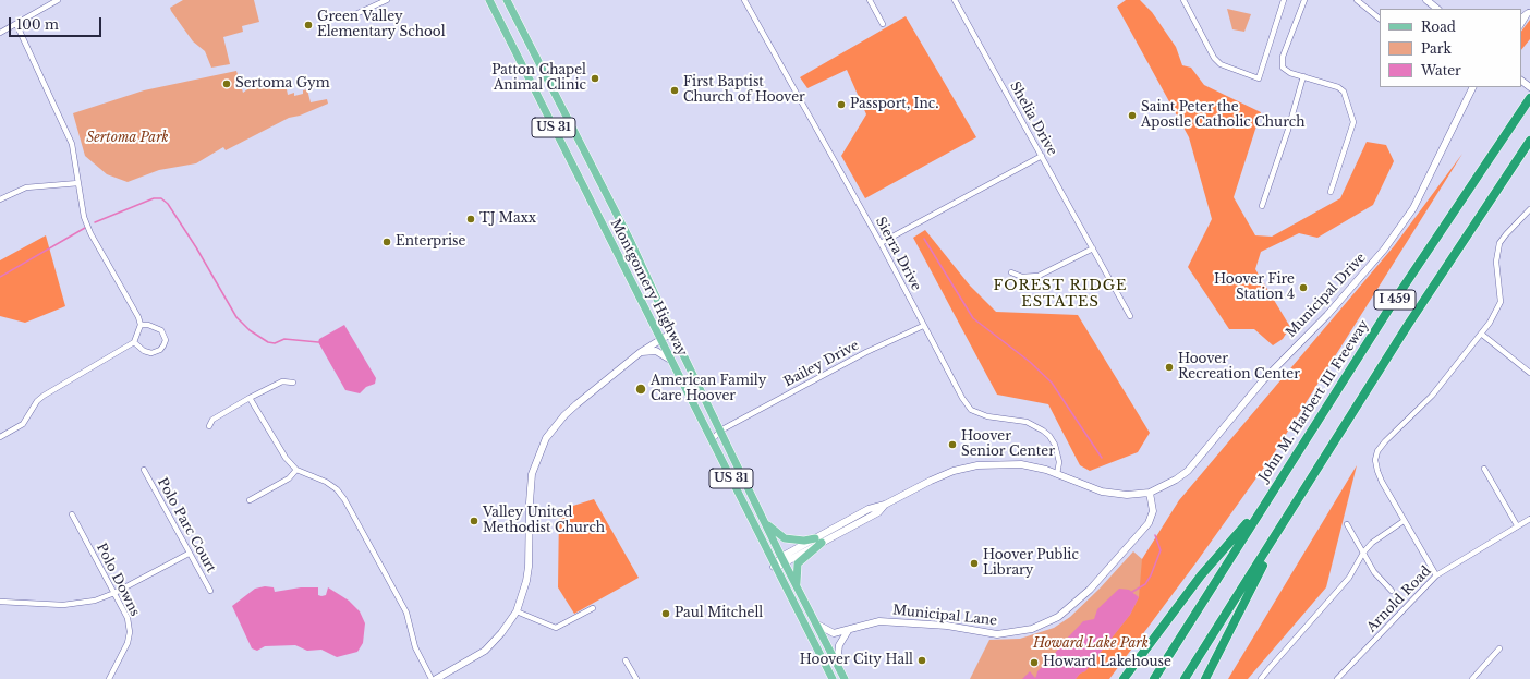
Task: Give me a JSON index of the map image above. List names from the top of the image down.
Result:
{
  "streets": {
    "highway": ["I 459", "John M. Harbert III Freeway"],
    "main road": ["US 31", "Montgomery Highway"],
    "street": [
      "Shelia Drive",
      "Sierra Drive",
      "Municipal Drive",
      "Bailey Drive",
      "Polo Parc Court",
      "Polo Downs",
      "Arnold Road",
      "Municipal Lane"
    ]
  },
  "crossings": [
    ["Sierra Drive", "Municipal Drive"],
    ["Sierra Drive", "Bailey Drive"],
    ["Montgomery Highway", "Municipal Drive"],
    ["Montgomery Highway", "Bailey Drive"],
    ["Montgomery Highway", "Municipal Lane"],
    ["Municipal Drive", "Municipal Lane"]
  ],
  "districts": ["FOREST RIDGE ESTATES"],
  "parks": ["Sertoma Park", "Howard Lake Park"],
  "places": [
    "Green Valley Elementary School",
    "Patton Chapel Animal Clinic",
    "Sertoma Gym",
    "First Baptist Church of Hoover",
    "Passport, Inc.",
    "Saint Peter the Apostle Catholic Church",
    "TJ Maxx",
    "Enterprise",
    "Hoover Fire Station 4",
    "Hoover Recreation Center",
    "American Family Care Hoover",
    "Hoover Senior Center",
    "Valley United Methodist Church",
    "Hoover Public Library",
    "Paul Mitchell",
    "Hoover City Hall",
    "Howard Lakehouse"
  ],
  "legend": ["Road", "Park", "Water"],
  "scale_bar": "100 m"
}
